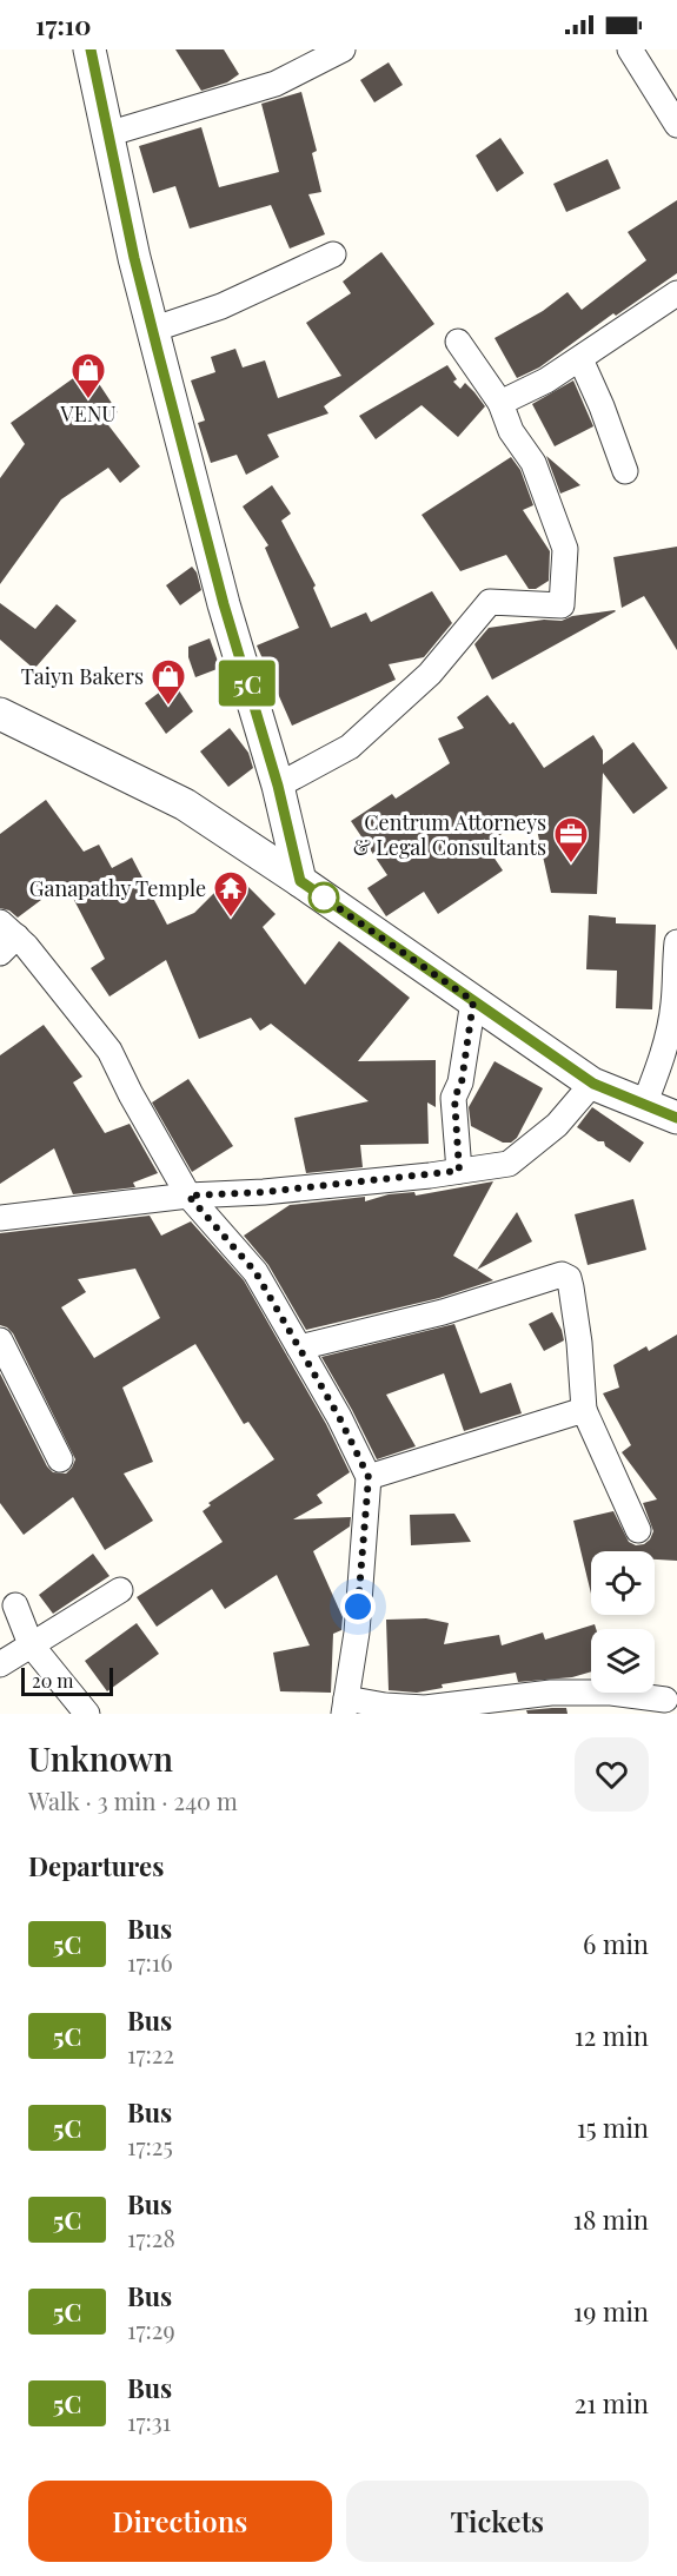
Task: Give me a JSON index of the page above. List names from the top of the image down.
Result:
{
  "places": {
    "shop": ["VENU", "Taiyn Bakers"],
    "office": ["Centrum Attorneys & Legal Consultants"],
    "temple": ["Ganapathy Temple"]
  },
  "lines": ["bus line 5C"],
  "scale_bar": "20 m",
  "page": {
    "status": "17:10",
    "on_map": "5C",
    "scale": "20 m",
    "heading": [
      ["Unknown", "Walk · 3 min · 240 m"],
      "Departures"
    ],
    "list": [
      {
        "mark": "5C",
        "name": "Bus",
        "note": "17:16",
        "value": "6 min"
      },
      {
        "mark": "5C",
        "name": "Bus",
        "note": "17:22",
        "value": "12 min"
      },
      {
        "mark": "5C",
        "name": "Bus",
        "note": "17:25",
        "value": "15 min"
      },
      {
        "mark": "5C",
        "name": "Bus",
        "note": "17:28",
        "value": "18 min"
      },
      {
        "mark": "5C",
        "name": "Bus",
        "note": "17:29",
        "value": "19 min"
      },
      {
        "mark": "5C",
        "name": "Bus",
        "note": "17:31",
        "value": "21 min"
      }
    ],
    "buttons": ["Directions", "Tickets"]
  }
}
